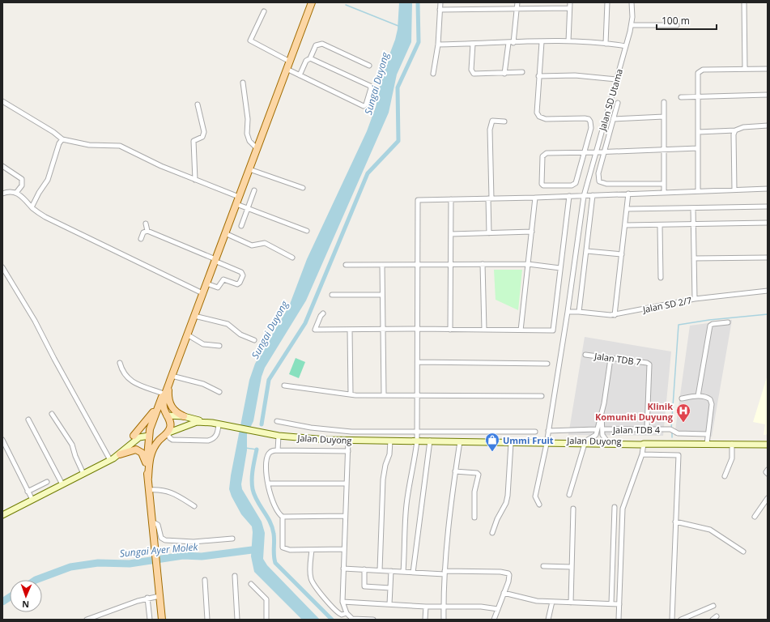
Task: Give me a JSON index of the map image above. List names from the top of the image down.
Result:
{
  "streets": {
    "main road": ["Jalan Duyong"],
    "street": [
      "Jalan SD Utama",
      "Jalan SD 2/7",
      "Jalan TDB 7",
      "Jalan TDB 4"
    ]
  },
  "crossings": [
    ["Jalan SD Utama", "Jalan SD 2/7"],
    ["Jalan SD Utama", "Jalan Duyong"],
    ["Jalan TDB 7", "Jalan TDB 4"]
  ],
  "water": ["Sungai Duyong", "Sungai Ayer Molek"],
  "places": {
    "hospital": ["Klinik Komuniti Duyung"],
    "shop": ["Ummi Fruit"]
  },
  "scale_bar": "100 m",
  "north": "bottom"
}
